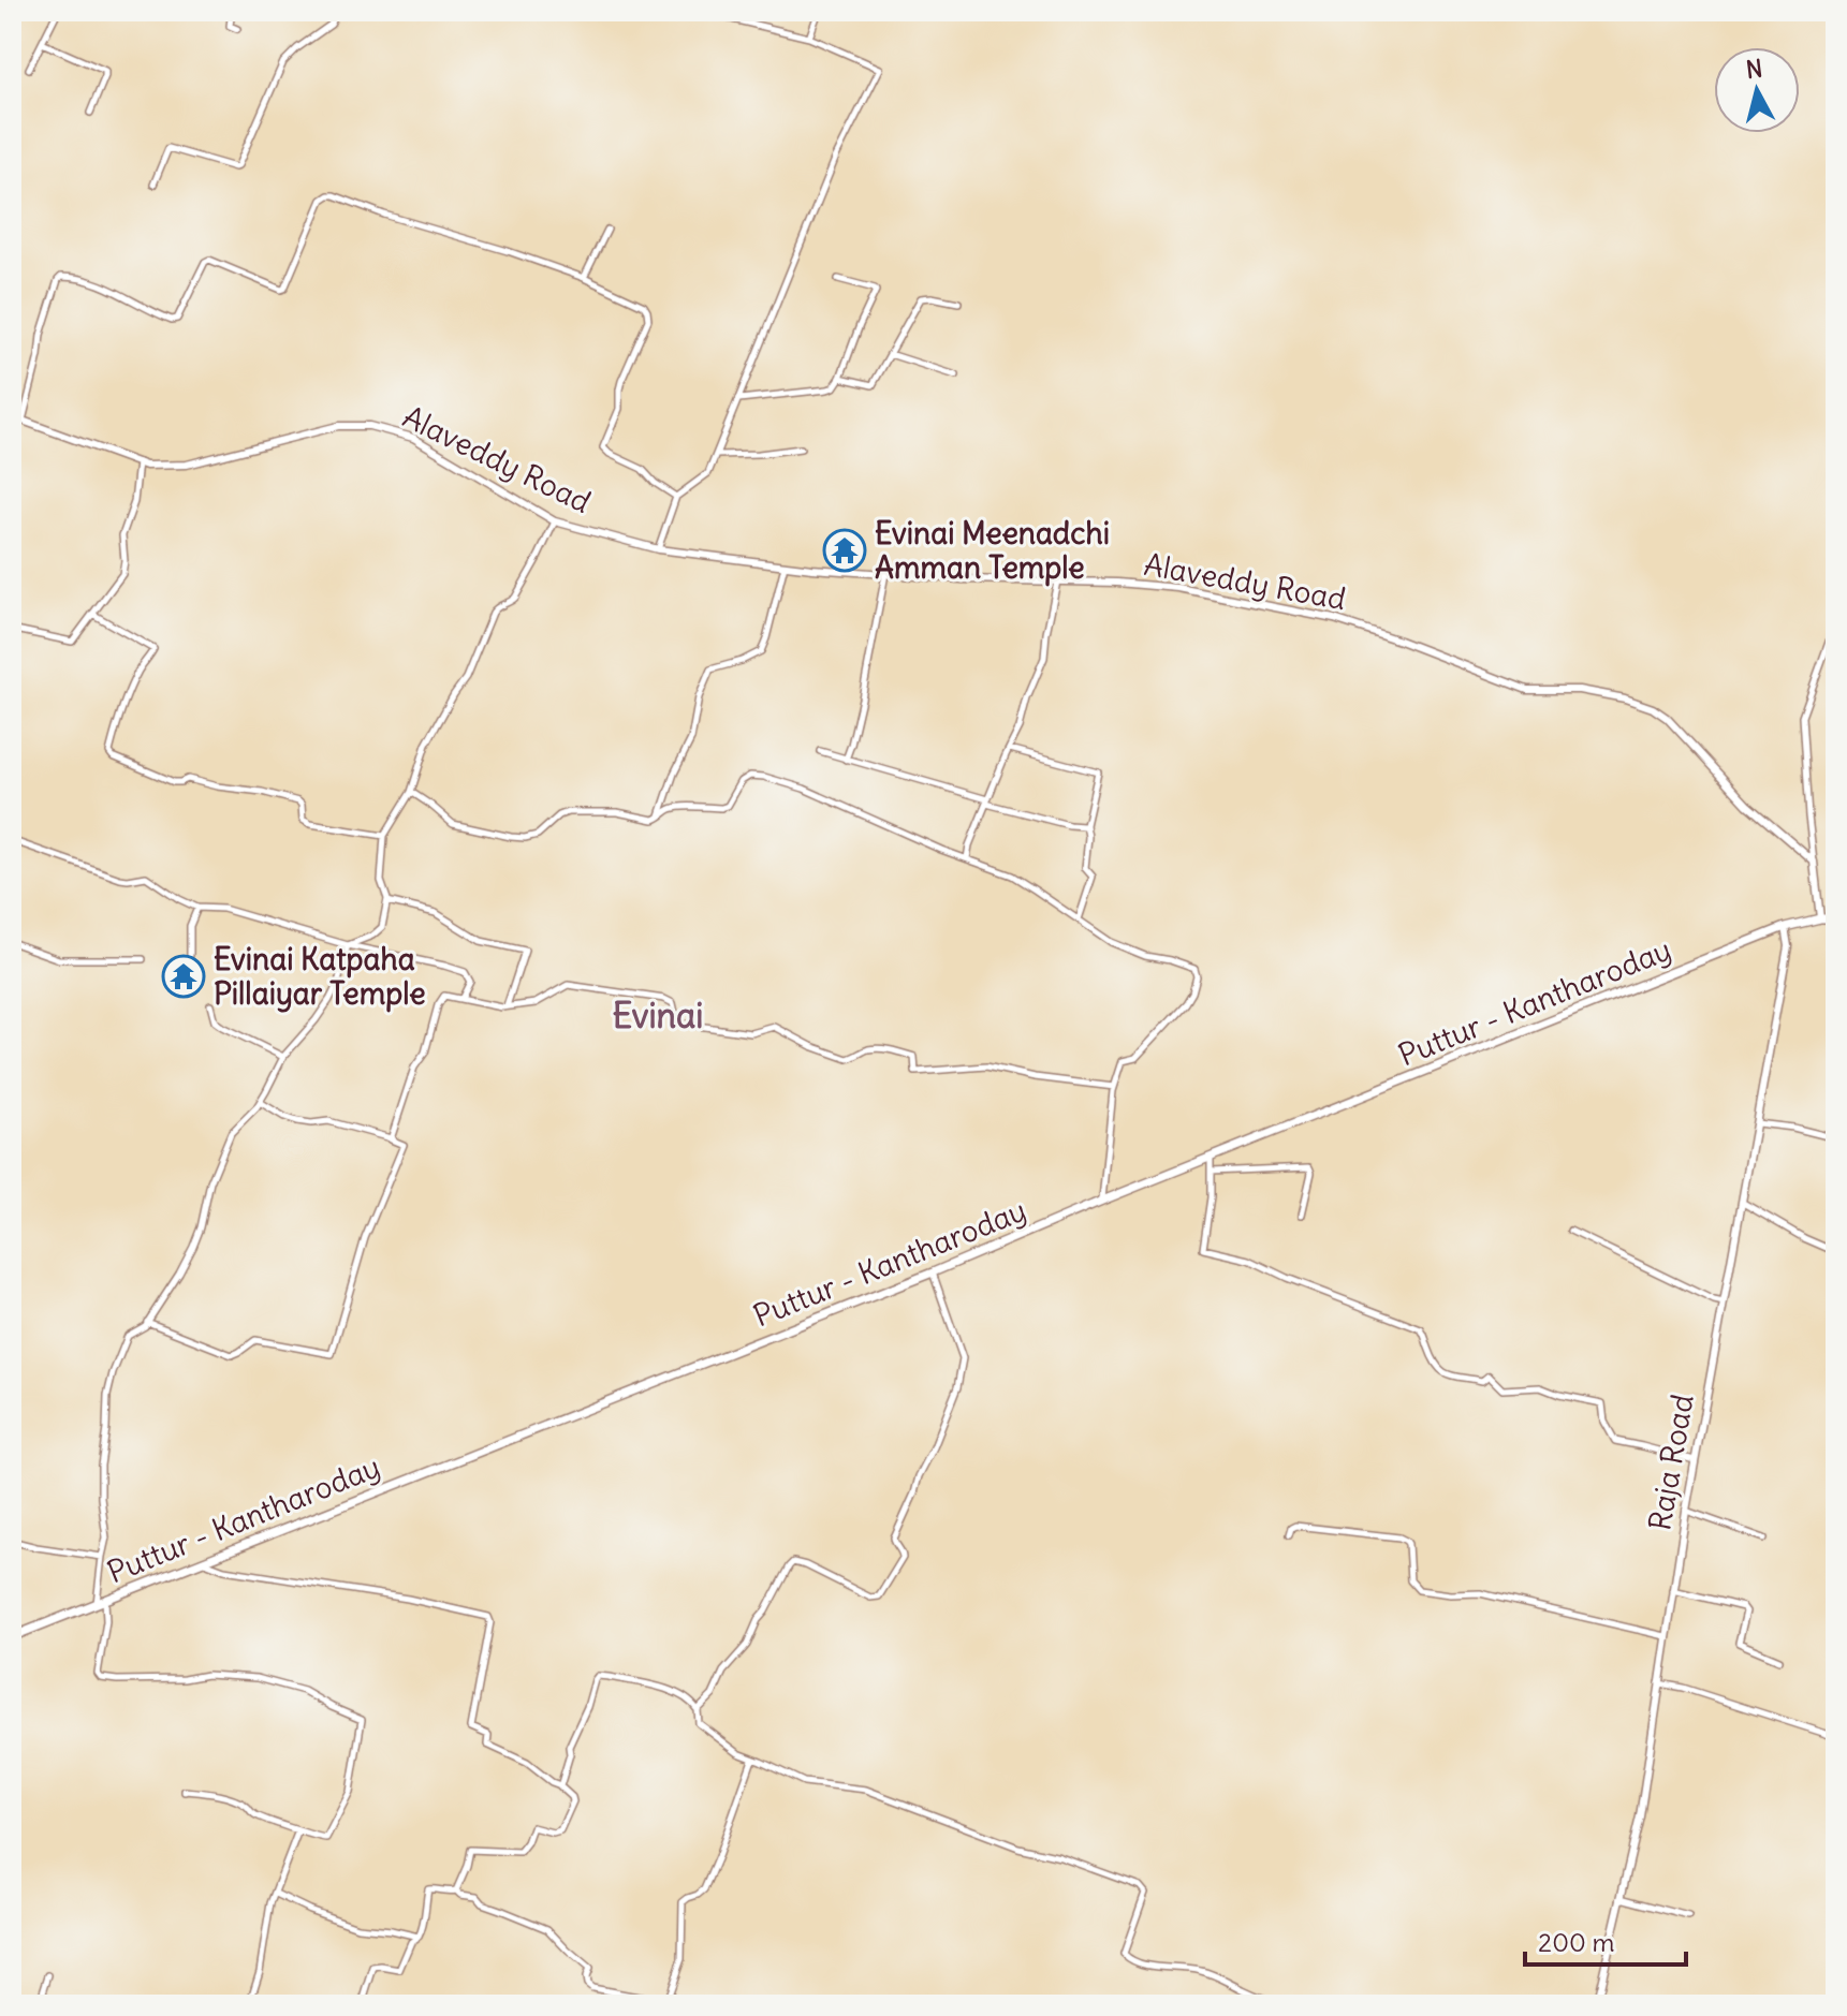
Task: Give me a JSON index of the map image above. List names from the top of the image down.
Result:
{
  "streets": {
    "main road": ["Puttur - Kantharoday"],
    "street": ["Alaveddy Road", "Raja Road"]
  },
  "crossings": [
    ["Puttur - Kantharoday", "Raja Road"]
  ],
  "districts": ["Evinai"],
  "places": {
    "temple": ["Evinai Meenadchi Amman Temple", "Evinai Katpaha Pillaiyar Temple"]
  },
  "scale_bar": "200 m",
  "north": "top"
}
